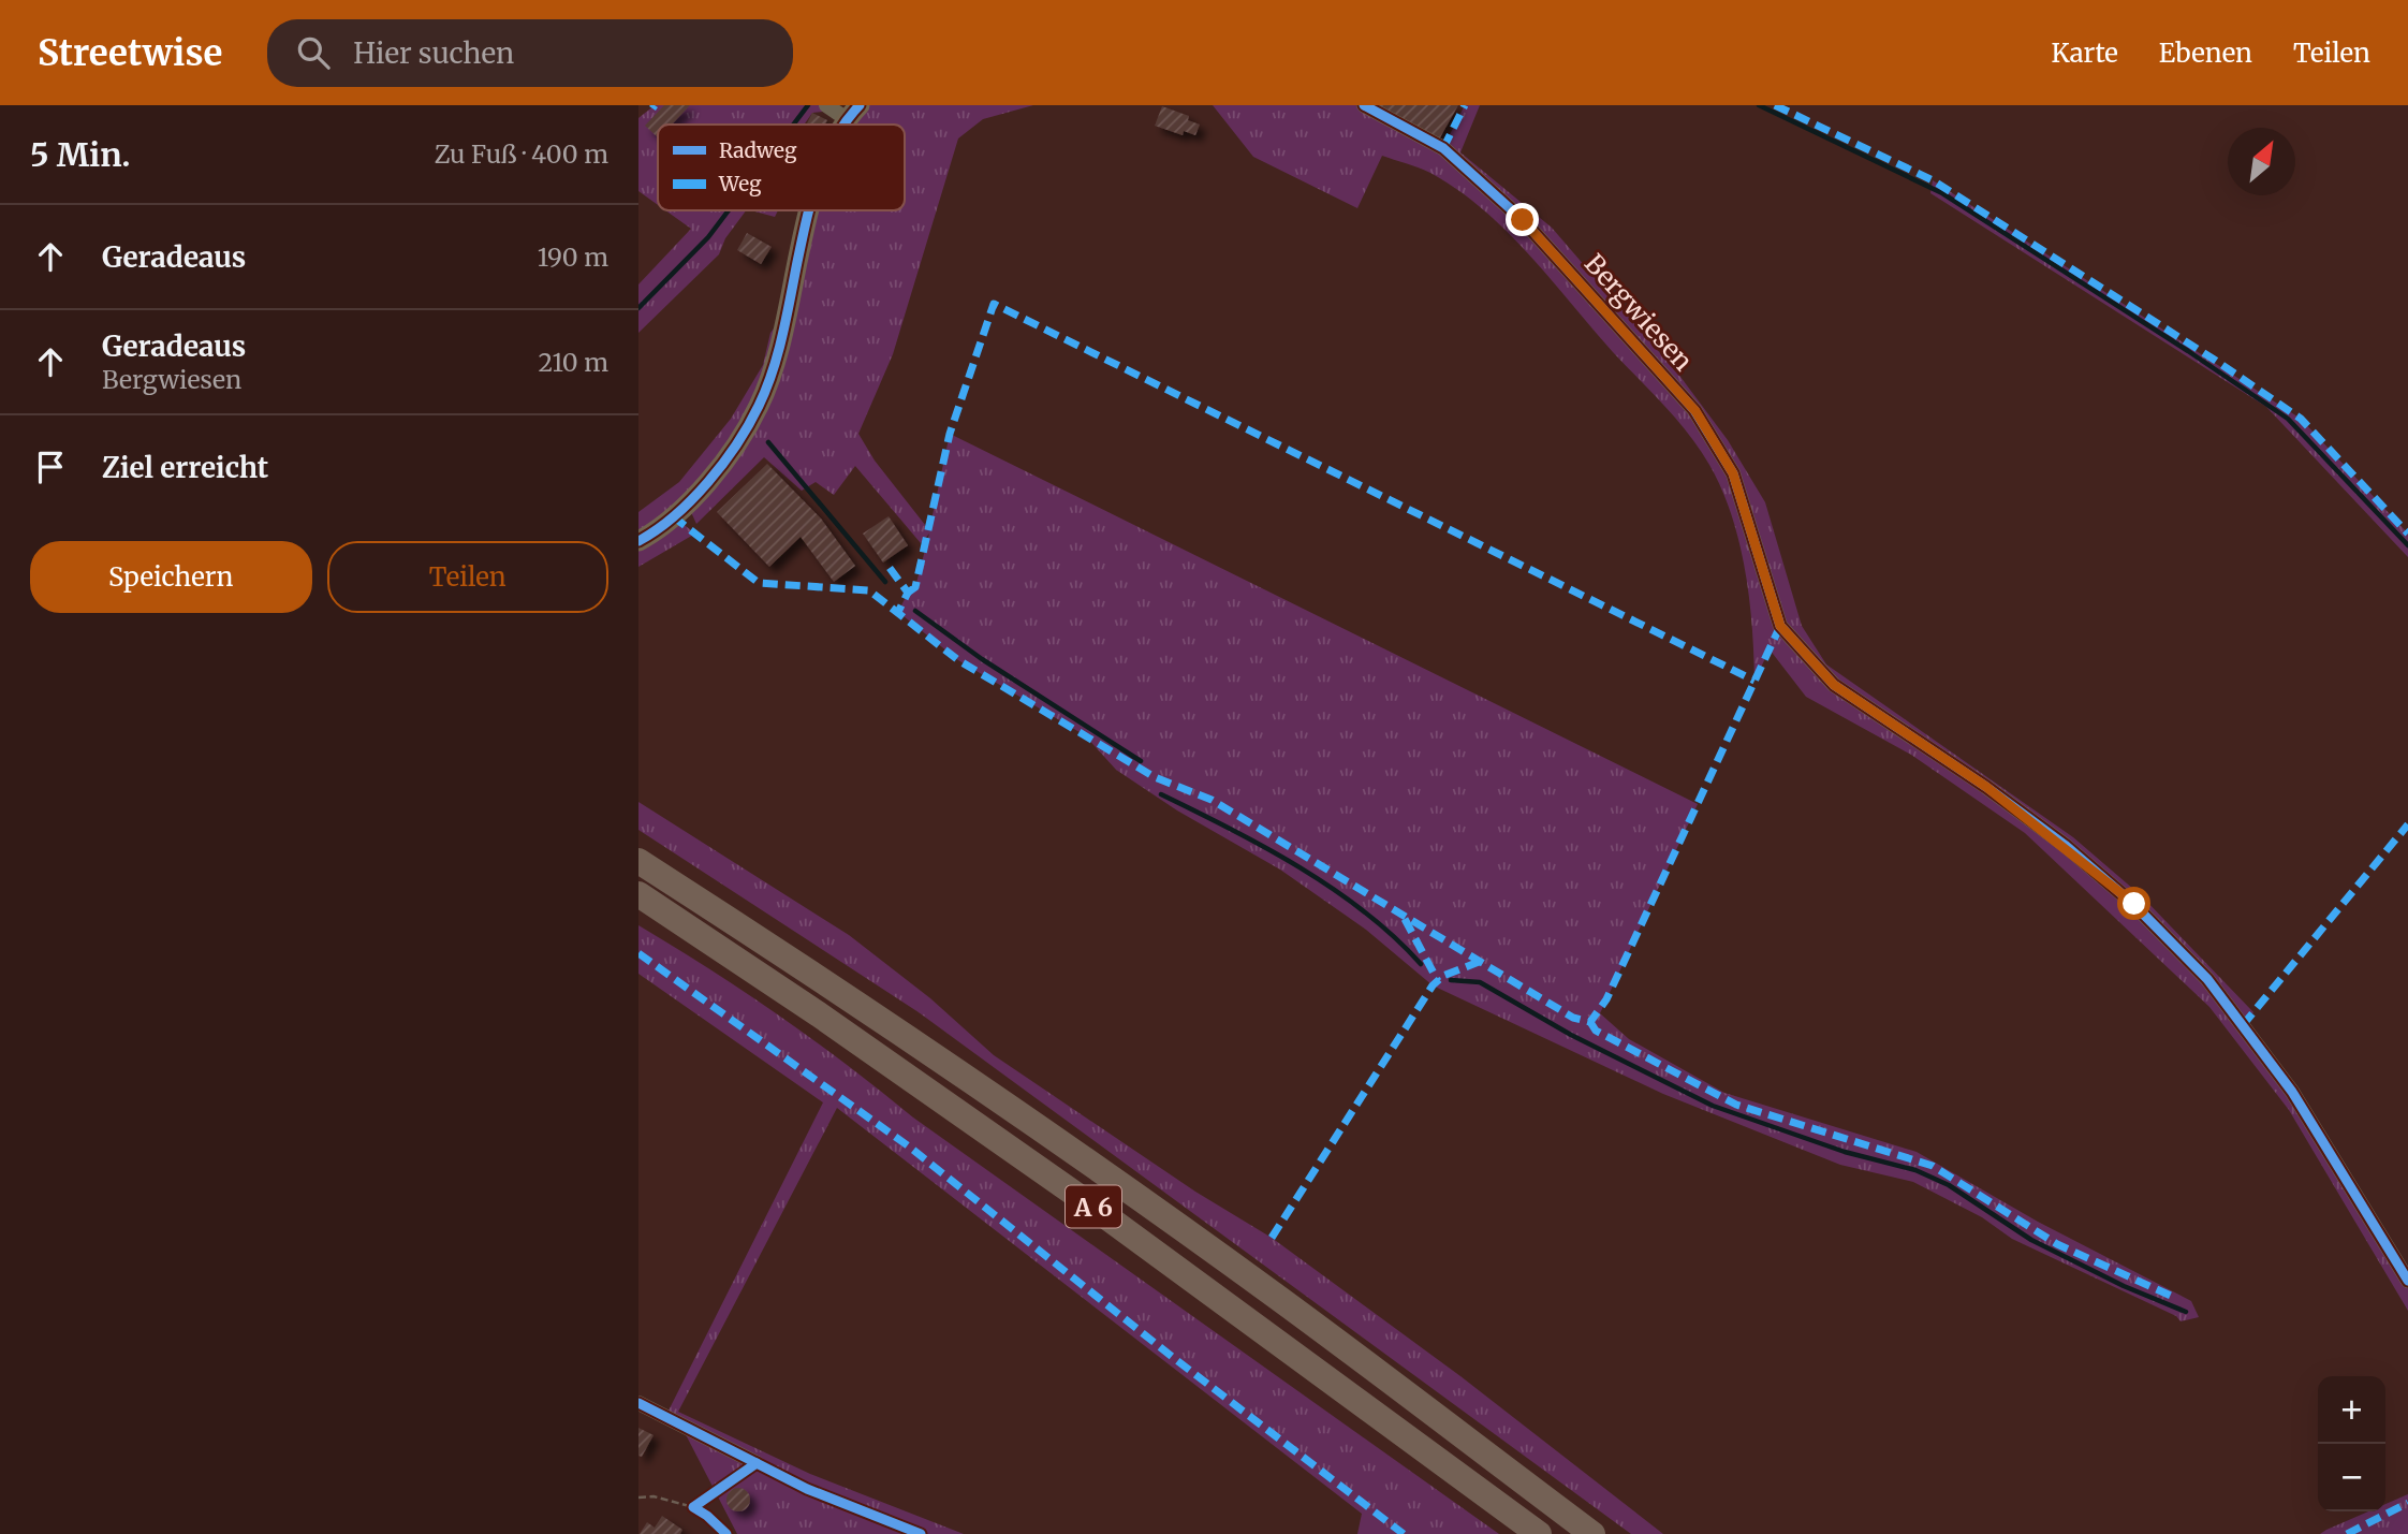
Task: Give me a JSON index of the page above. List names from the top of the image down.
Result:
{
  "streets": {
    "highway": ["A 6"],
    "street": ["Bergwiesen"]
  },
  "legend": ["Radweg", "Weg"],
  "north": "top right",
  "page": {
    "header": "Streetwise",
    "search": "Hier suchen",
    "nav": ["Karte", "Ebenen", "Teilen"],
    "heading": ["5 Min.", "Zu Fuß · 400 m"],
    "list": [
      ["Geradeaus", "190 m"],
      ["Geradeaus", "Bergwiesen", "210 m"],
      "Ziel erreicht"
    ],
    "buttons": ["Speichern", "Teilen"],
    "map_buttons": ["+", "−"]
  }
}
